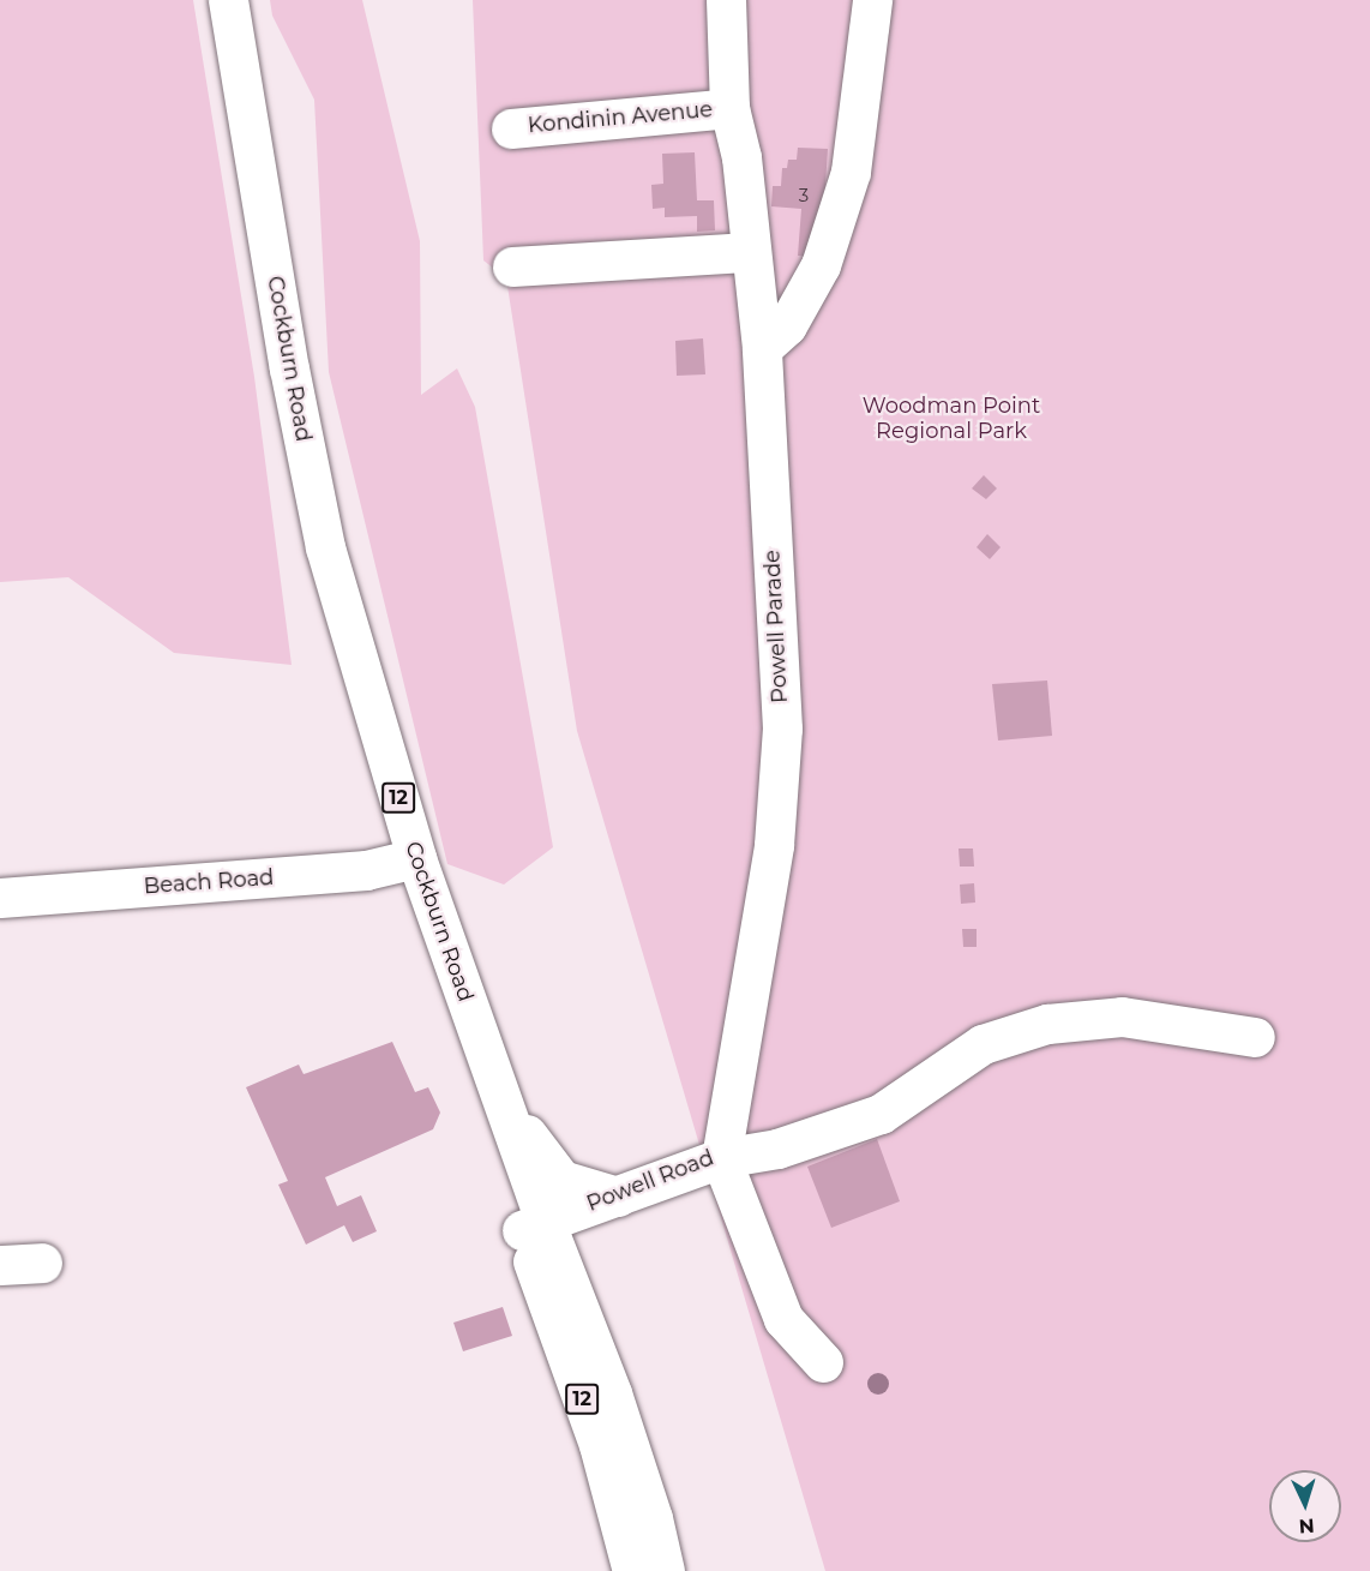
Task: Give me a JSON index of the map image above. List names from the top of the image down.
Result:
{
  "streets": {
    "main road": [
      "Kondinin Avenue",
      "Cockburn Road",
      "Powell Parade",
      "12",
      "Beach Road",
      "Powell Road"
    ]
  },
  "crossings": [
    ["Kondinin Avenue", "Powell Parade"],
    ["Cockburn Road", "Beach Road"],
    ["Cockburn Road", "Powell Road"],
    ["Powell Parade", "Powell Road"]
  ],
  "parks": ["Woodman Point Regional Park"],
  "house_numbers": ["3"],
  "north": "bottom"
}
